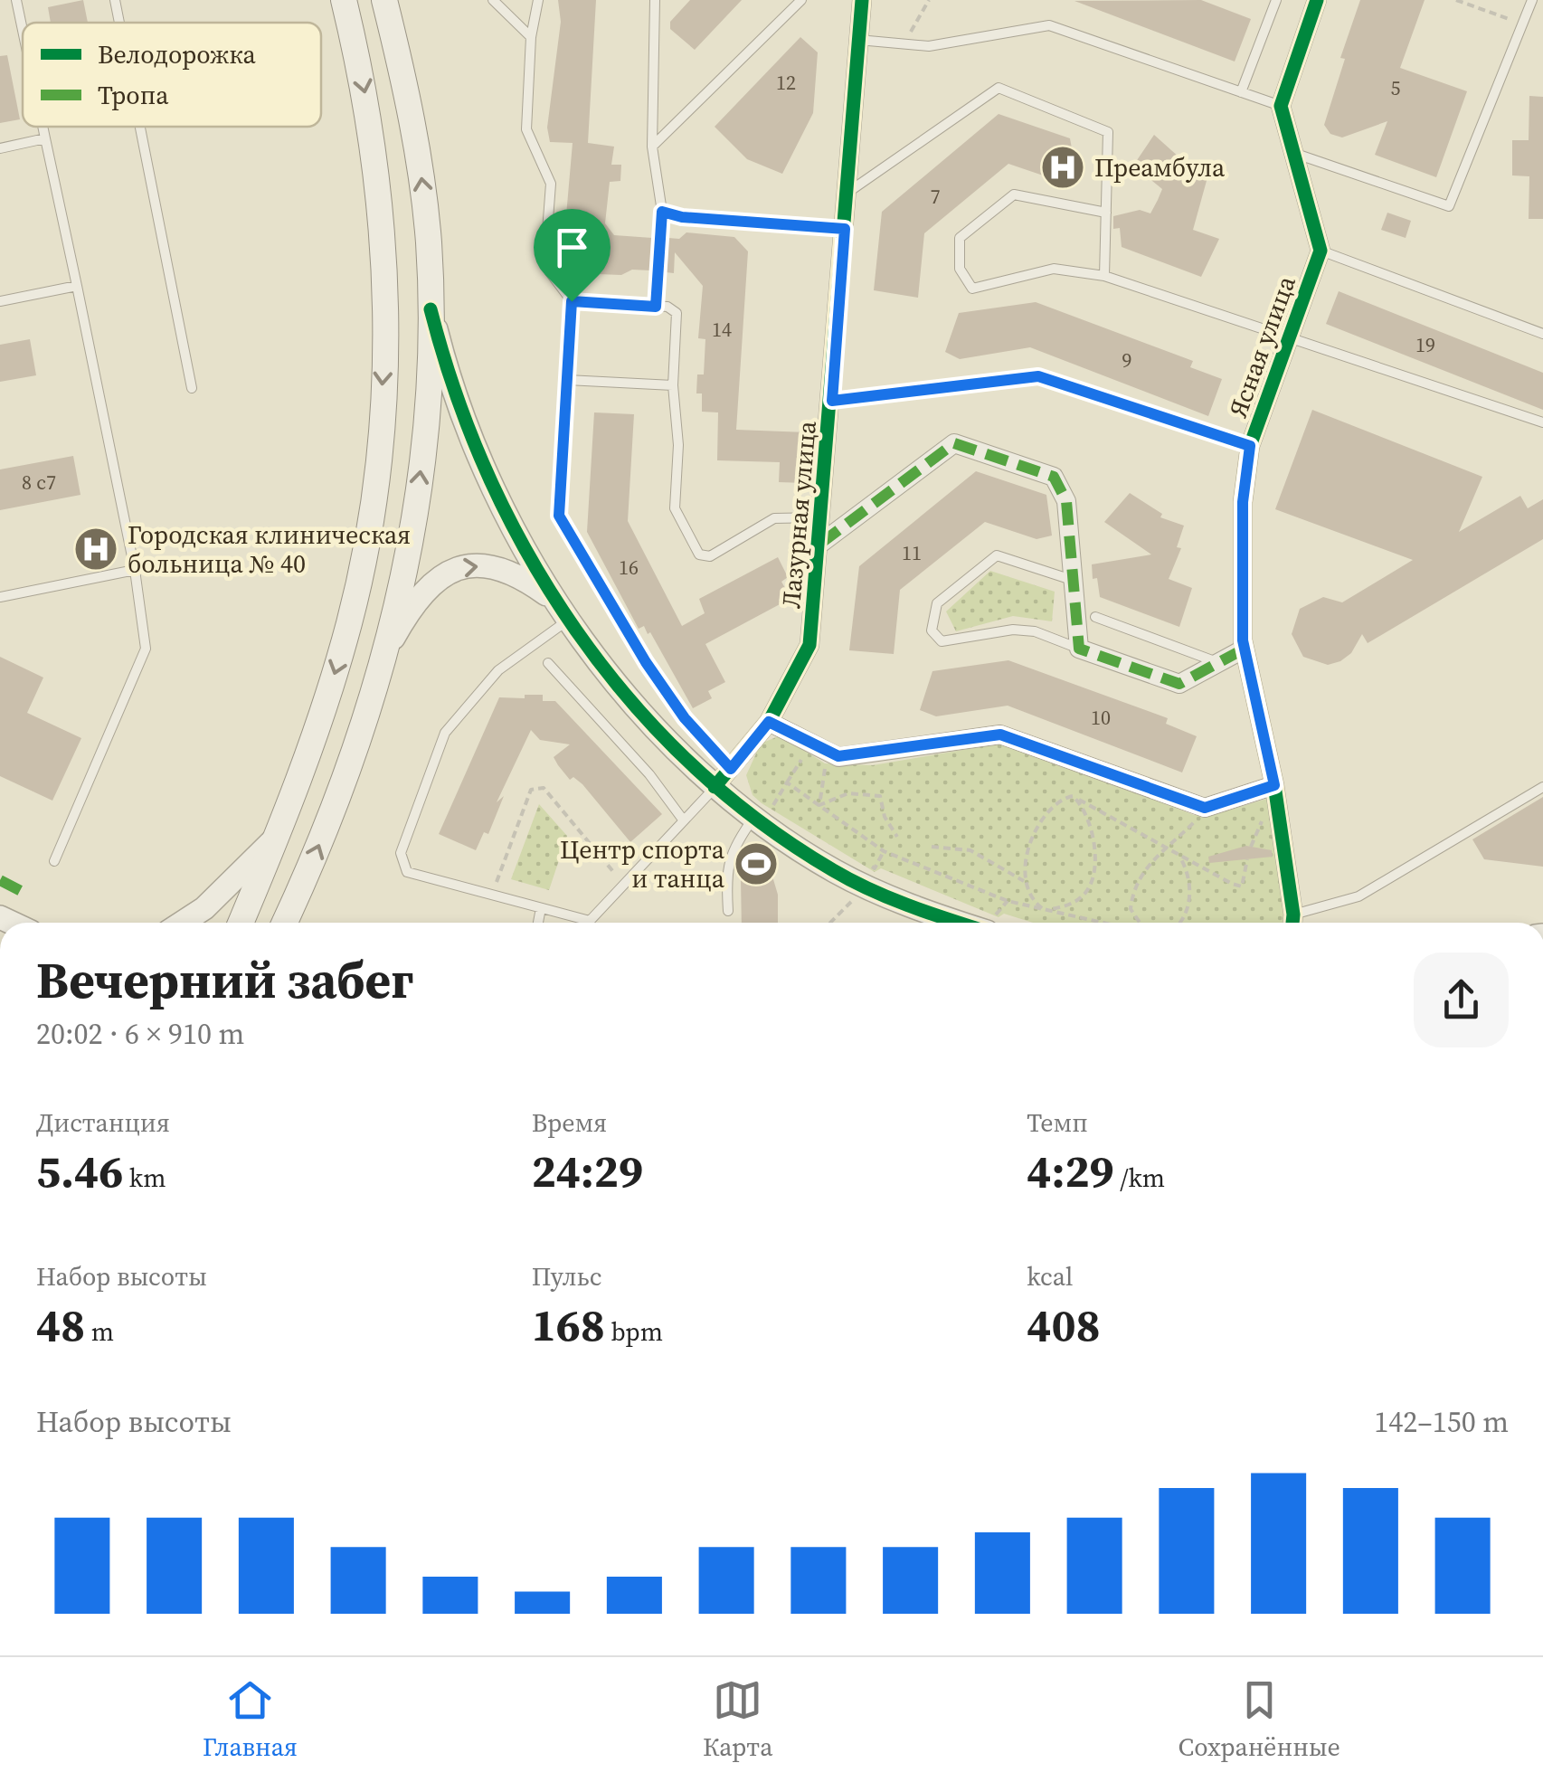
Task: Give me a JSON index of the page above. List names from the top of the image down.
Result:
{
  "streets": {
    "street": ["Ясная улица", "Лазурная улица"]
  },
  "places": {
    "hospital": ["Преамбула", "Городская клиническая больница № 40"],
    "sports": ["Центр спорта и танца"]
  },
  "house_numbers": [
    "12",
    "5",
    "7",
    "14",
    "19",
    "9",
    "8 с7",
    "11",
    "16",
    "10"
  ],
  "legend": ["Велодорожка", "Тропа"],
  "page": {
    "heading": ["Вечерний забег", "20:02 · 6 × 910 m"],
    "stats": [
      ["Дистанция", "5.46 km"],
      ["Время", "24:29"],
      ["Темп", "4:29 /km"],
      ["Набор высоты", "48 m"],
      ["Пульс", "168 bpm"],
      ["kcal", "408"]
    ],
    "chart": ["Набор высоты", "142–150 m"],
    "tabs": ["Главная", "Карта", "Сохранённые"]
  }
}
